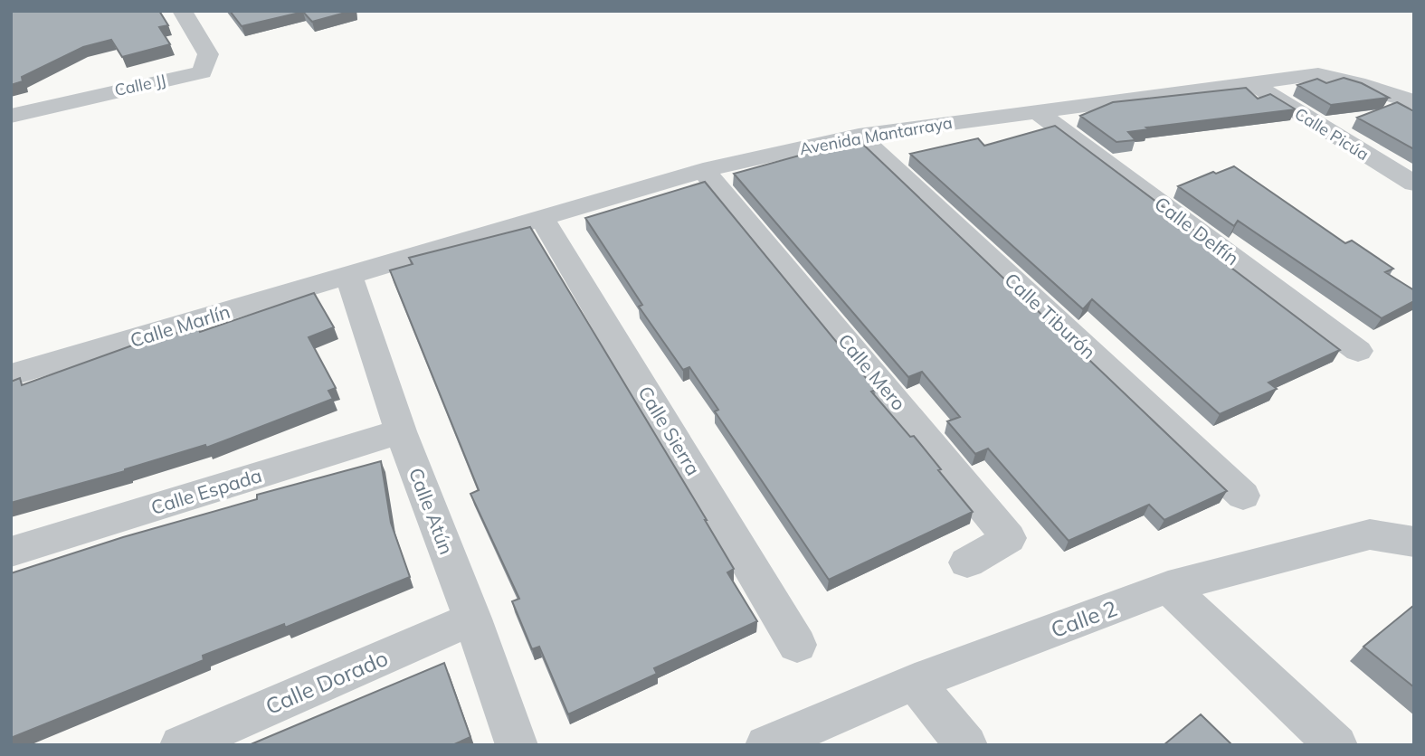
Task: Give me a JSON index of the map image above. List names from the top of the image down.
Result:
{
  "streets": {
    "street": [
      "Calle JJ",
      "Calle Picúa",
      "Avenida Mantarraya",
      "Calle Delfín",
      "Calle Tiburón",
      "Calle Marlín",
      "Calle Mero",
      "Calle Sierra",
      "Calle Espada",
      "Calle Atún",
      "Calle 2",
      "Calle Dorado"
    ]
  },
  "crossings": [
    ["Calle Picúa", "Avenida Mantarraya"],
    ["Avenida Mantarraya", "Calle Delfín"],
    ["Avenida Mantarraya", "Calle Tiburón"],
    ["Avenida Mantarraya", "Calle Marlín"],
    ["Avenida Mantarraya", "Calle Mero"],
    ["Avenida Mantarraya", "Calle Sierra"],
    ["Avenida Mantarraya", "Calle Atún"],
    ["Calle Marlín", "Calle Atún"],
    ["Calle Espada", "Calle Atún"],
    ["Calle Atún", "Calle Dorado"]
  ]
}
